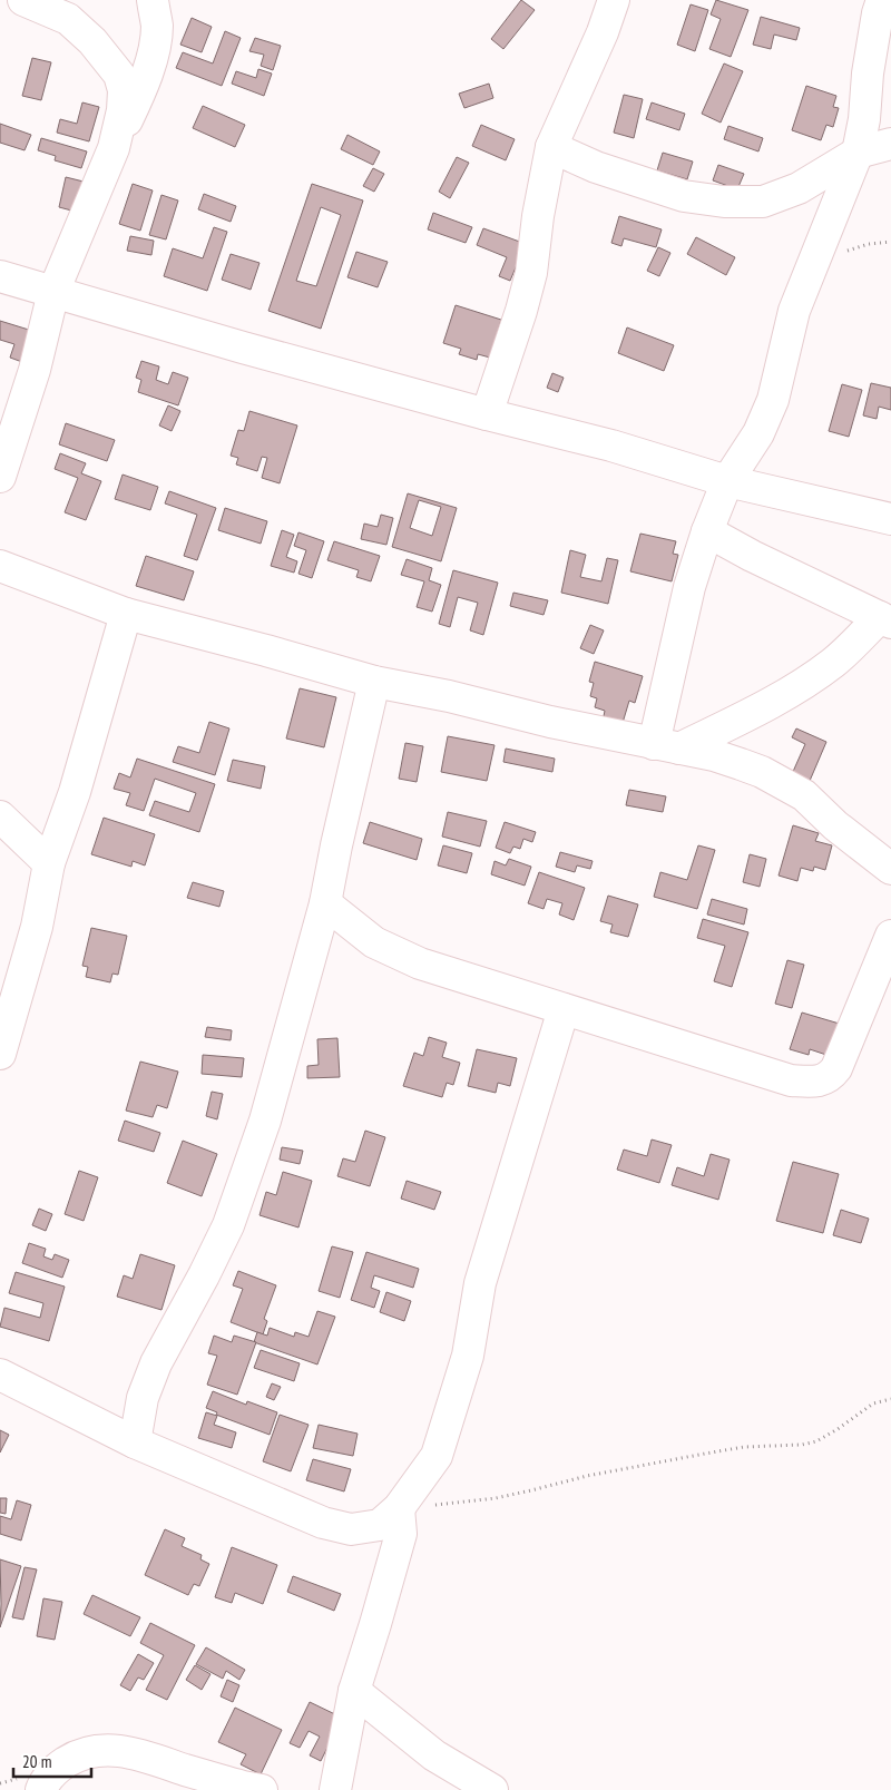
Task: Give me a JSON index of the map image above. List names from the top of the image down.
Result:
{
  "scale_bar": "20 m"
}
